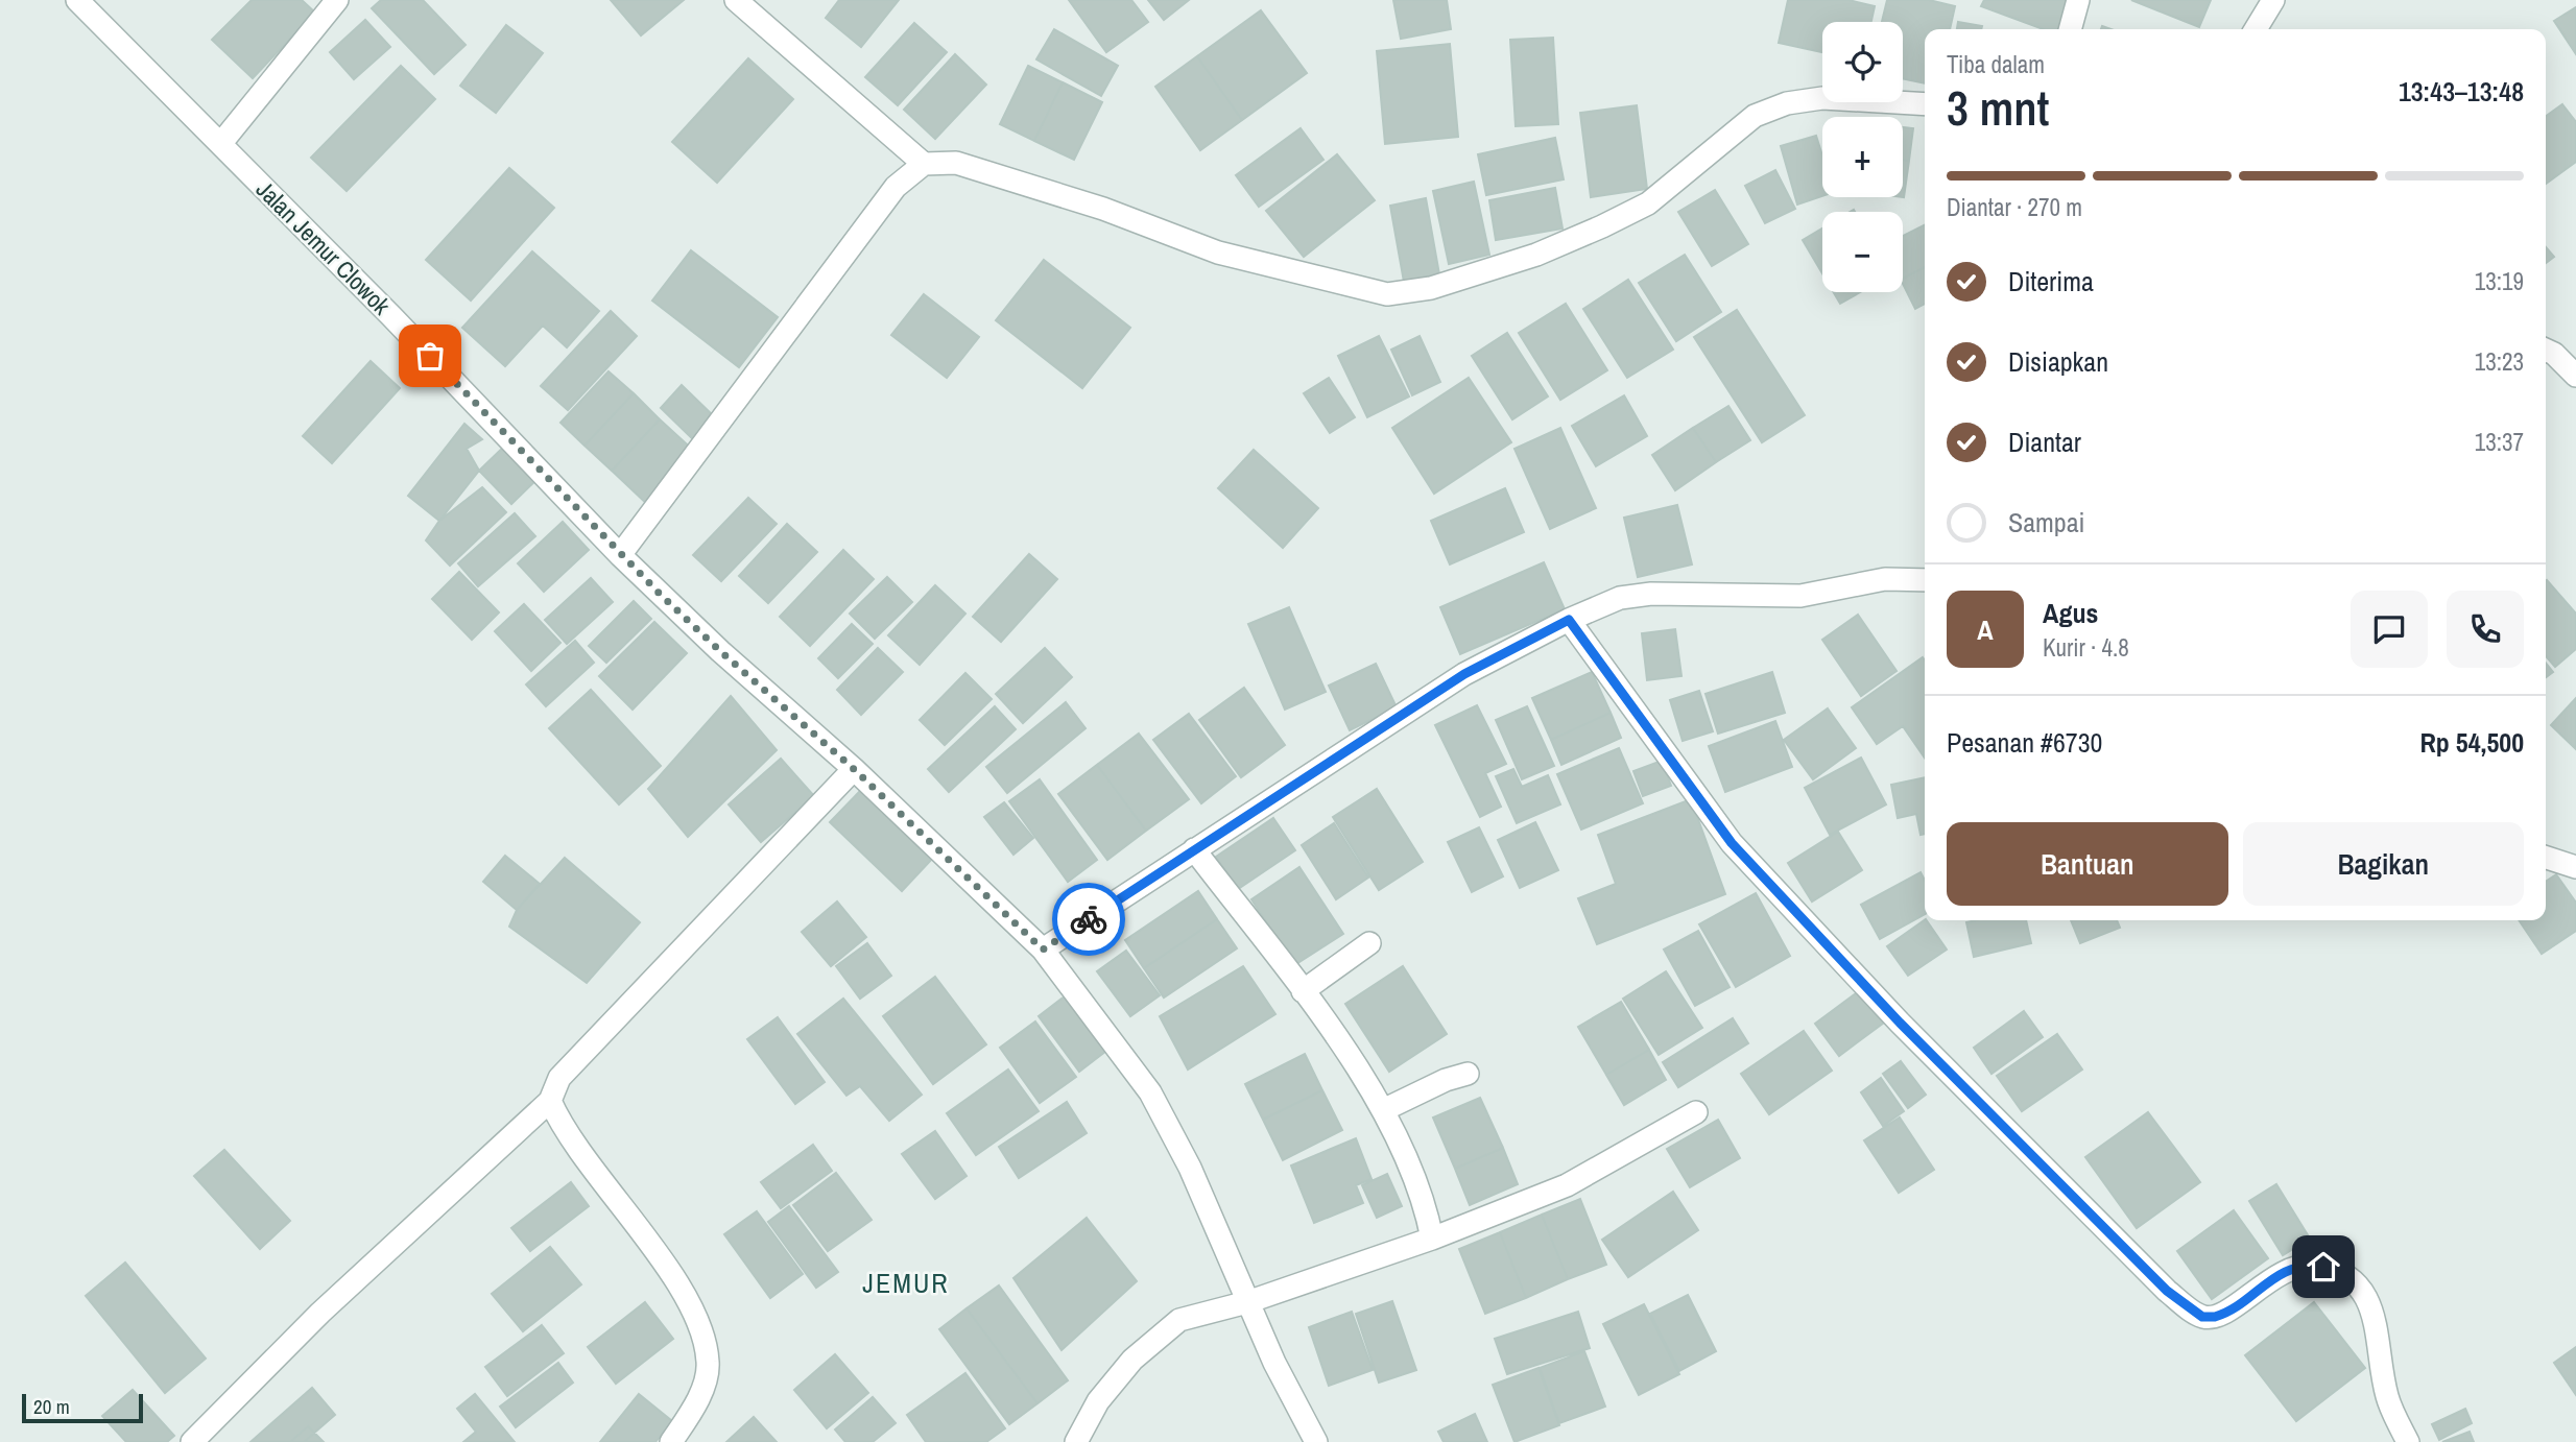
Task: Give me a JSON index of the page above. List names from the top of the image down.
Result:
{
  "streets": {
    "street": ["Jalan Jemur Clowok"]
  },
  "districts": ["JEMUR"],
  "scale_bar": "20 m",
  "page": {
    "map_buttons": ["+", "−"],
    "heading": ["3 mnt", "Tiba dalam", "13:43–13:48"],
    "panel": [
      "Agus",
      "Kurir · 4.8",
      "Pesanan #6730",
      "Rp 54,500"
    ],
    "bar": "Diantar · 270 m",
    "list": [
      ["Diterima", "13:19"],
      ["Disiapkan", "13:23"],
      ["Diantar", "13:37"],
      "Sampai"
    ],
    "round": "A",
    "buttons": ["Bantuan", "Bagikan"],
    "scale": "20 m"
  }
}
